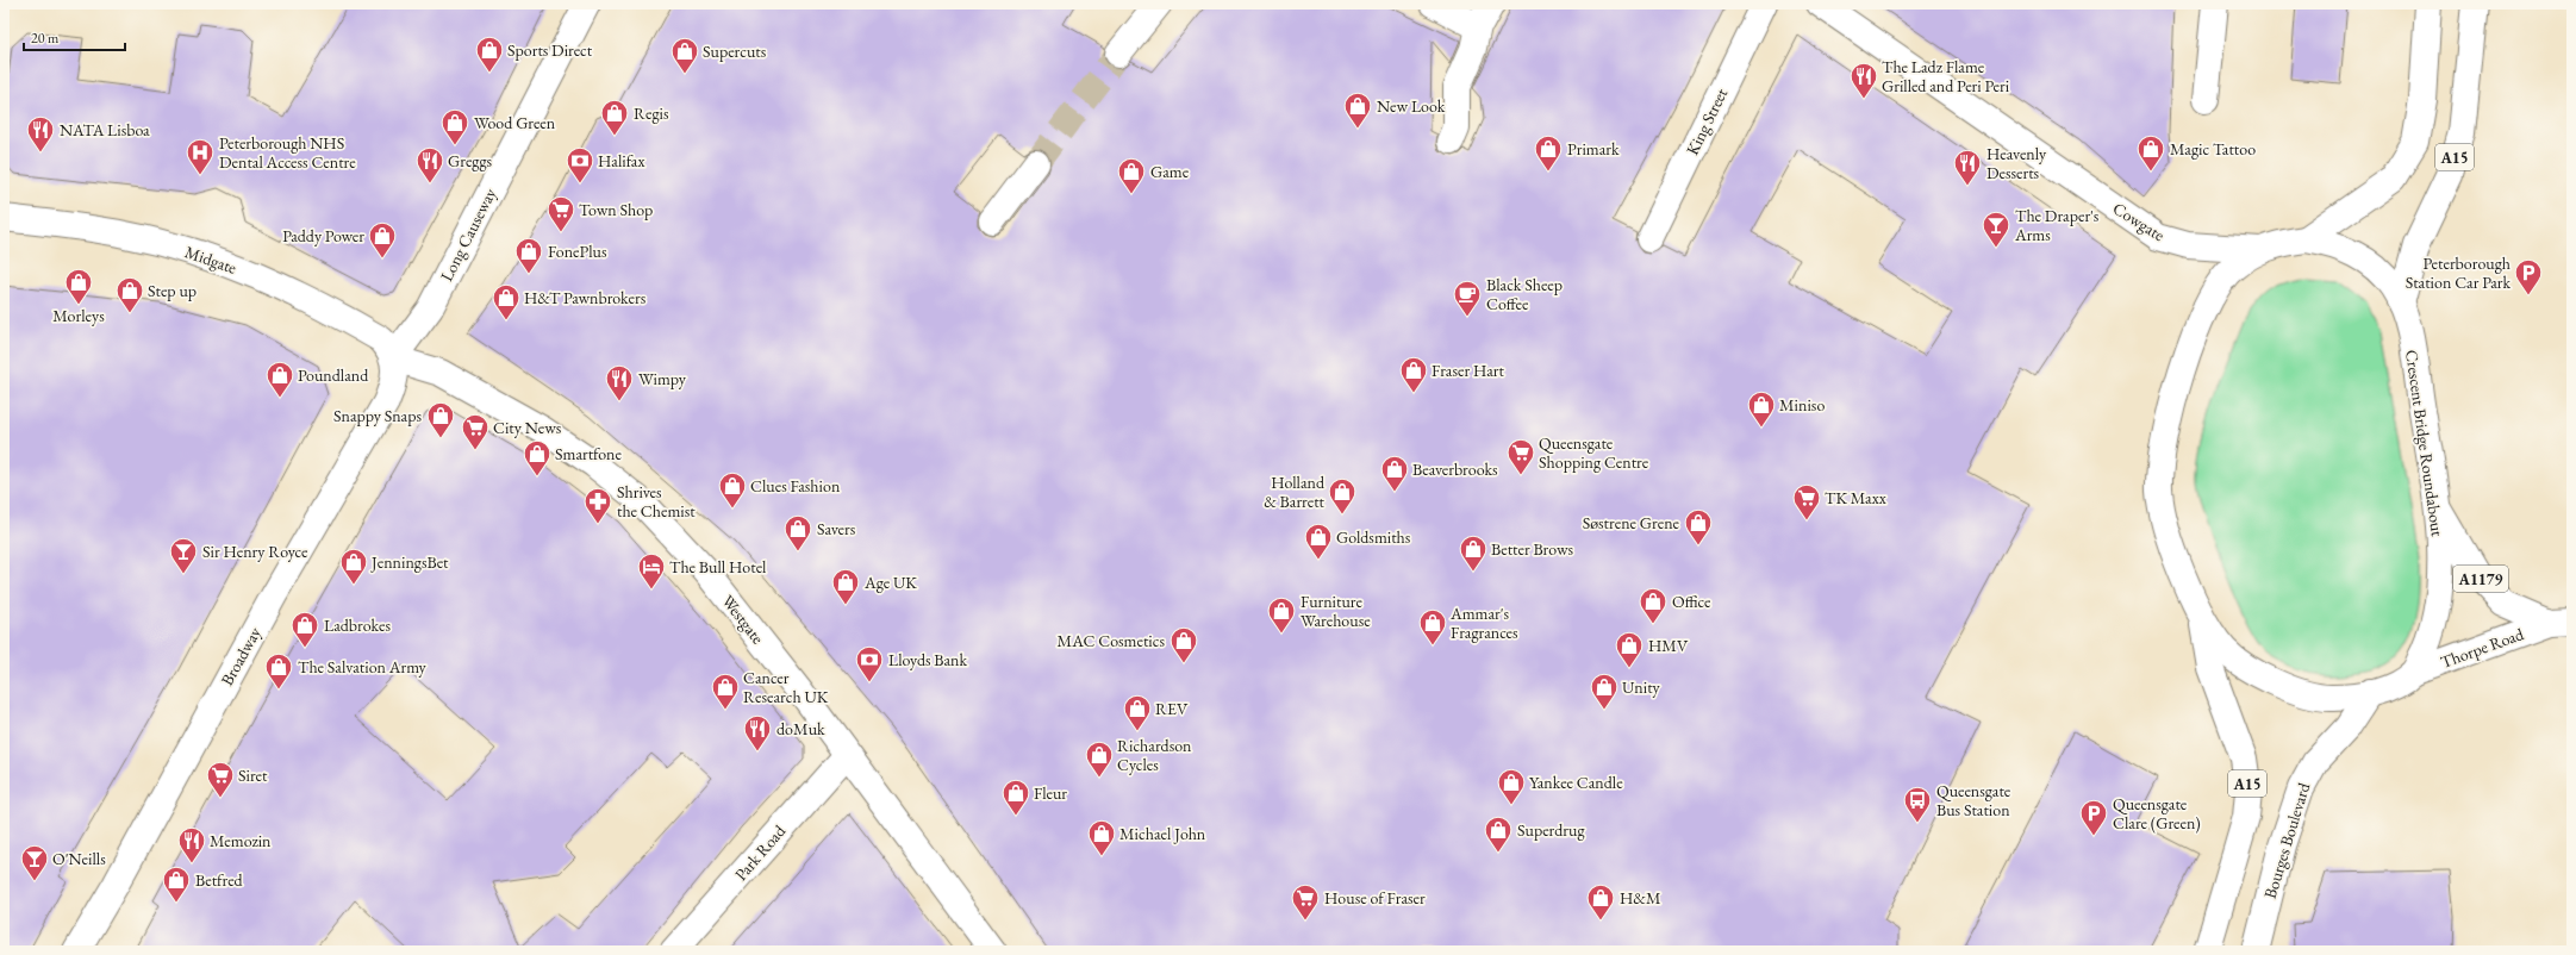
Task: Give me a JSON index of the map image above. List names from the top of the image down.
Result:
{
  "streets": {
    "street": [
      "King Street",
      "A15",
      "Cowgate",
      "Long Causeway",
      "Midgate",
      "Crescent Bridge Roundabout",
      "A1179",
      "Westgate",
      "Thorpe Road",
      "Broadway",
      "Bourges Boulevard",
      "Park Road"
    ]
  },
  "crossings": [
    ["A15", "Crescent Bridge Roundabout"],
    ["Cowgate", "Crescent Bridge Roundabout"],
    ["Long Causeway", "Midgate"],
    ["Long Causeway", "Westgate"],
    ["Long Causeway", "Broadway"],
    ["Midgate", "Westgate"],
    ["Midgate", "Broadway"],
    ["Crescent Bridge Roundabout", "Thorpe Road"],
    ["Crescent Bridge Roundabout", "Bourges Boulevard"],
    ["Westgate", "Broadway"],
    ["Westgate", "Park Road"]
  ],
  "places": {
    "shop": [
      "Sports Direct",
      "Supercuts",
      "New Look",
      "Regis",
      "Wood Green",
      "Primark",
      "Magic Tattoo",
      "Game",
      "Paddy Power",
      "FonePlus",
      "Morleys",
      "Step up",
      "H&T Pawnbrokers",
      "Fraser Hart",
      "Poundland",
      "Miniso",
      "Snappy Snaps",
      "Smartfone",
      "Beaverbrooks",
      "Clues Fashion",
      "Holland & Barrett",
      "Søstrene Grene",
      "Savers",
      "Goldsmiths",
      "Better Brows",
      "JenningsBet",
      "Age UK",
      "Office",
      "Furniture Warehouse",
      "Ammar's Fragrances",
      "Ladbrokes",
      "MAC Cosmetics",
      "HMV",
      "The Salvation Army",
      "Cancer Research UK",
      "Unity",
      "REV",
      "Richardson Cycles",
      "Yankee Candle",
      "Fleur",
      "Superdrug",
      "Michael John",
      "Betfred",
      "H&M"
    ],
    "restaurant": [
      "The Ladz Flame Grilled and Peri Peri",
      "NATA Lisboa",
      "Greggs",
      "Heavenly Desserts",
      "Wimpy",
      "doMuk",
      "Memozin"
    ],
    "hospital": ["Peterborough NHS Dental Access Centre"],
    "bank": ["Halifax", "Lloyds Bank"],
    "supermarket": [
      "Town Shop",
      "City News",
      "Queensgate Shopping Centre",
      "TK Maxx",
      "Siret",
      "House of Fraser"
    ],
    "bar": ["The Draper's Arms", "Sir Henry Royce", "O'Neills"],
    "parking": ["Peterborough Station Car Park", "Queensgate Clare (Green)"],
    "cafe": ["Black Sheep Coffee"],
    "pharmacy": ["Shrives the Chemist"],
    "hotel": ["The Bull Hotel"],
    "bus stop": ["Queensgate Bus Station"]
  },
  "scale_bar": "20 m"
}
